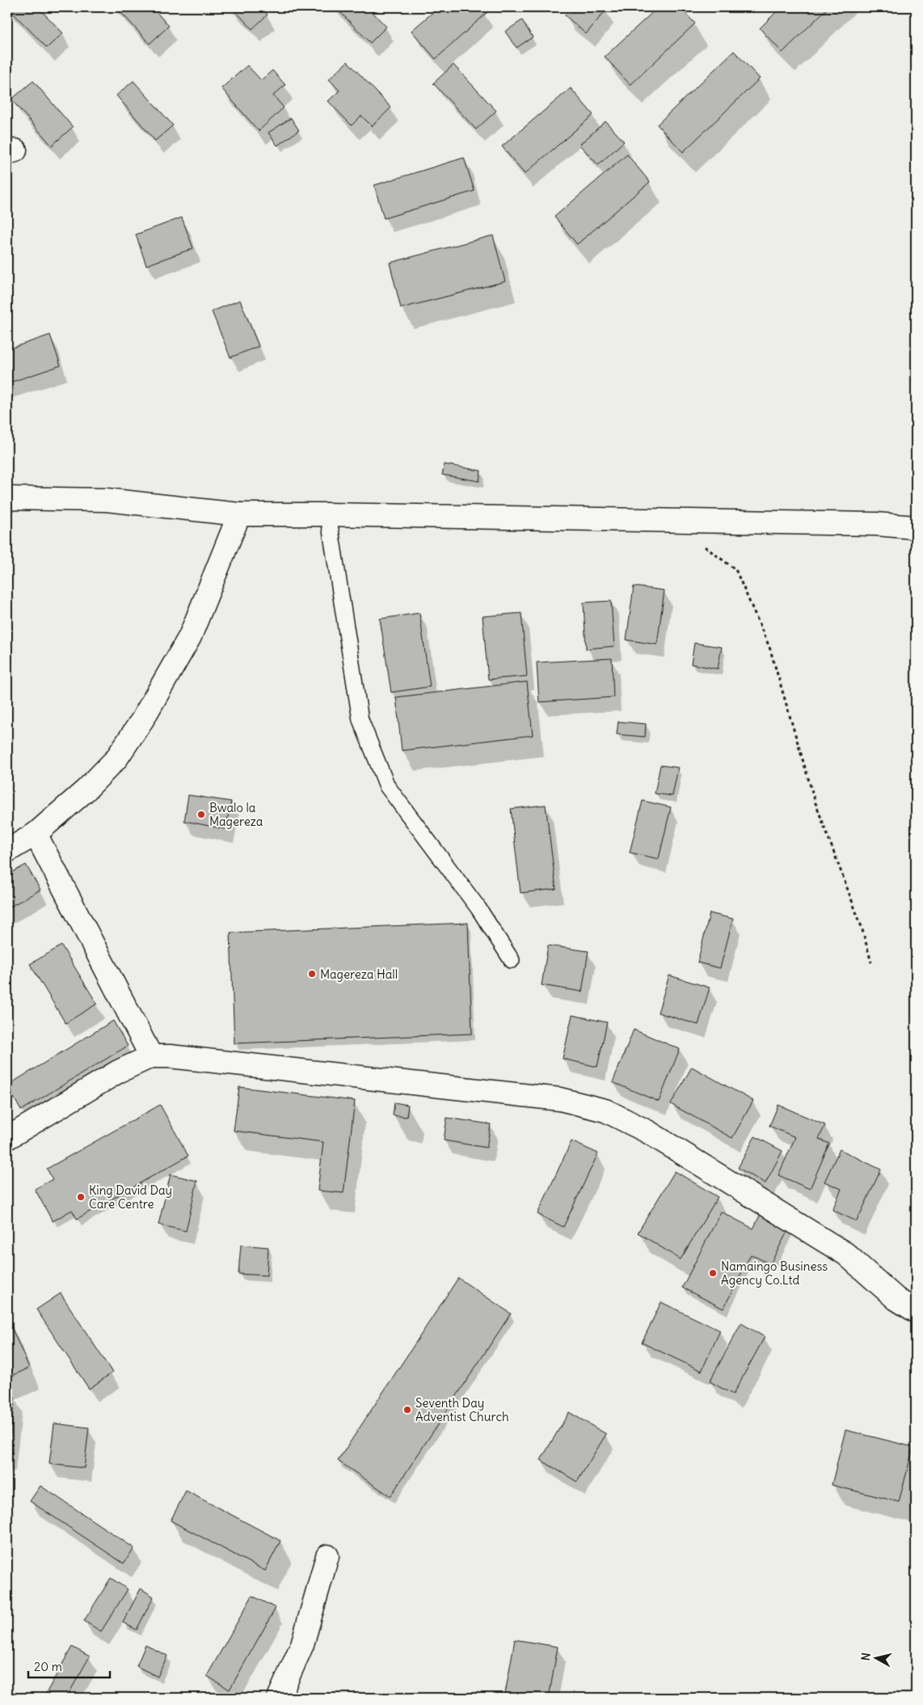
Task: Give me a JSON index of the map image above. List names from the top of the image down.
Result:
{
  "places": [
    "Bwalo la Magereza",
    "Magereza Hall",
    "King David Day Care Centre",
    "Namaingo Business Agency Co.Ltd",
    "Seventh Day Adventist Church"
  ],
  "scale_bar": "20 m",
  "north": "left"
}
